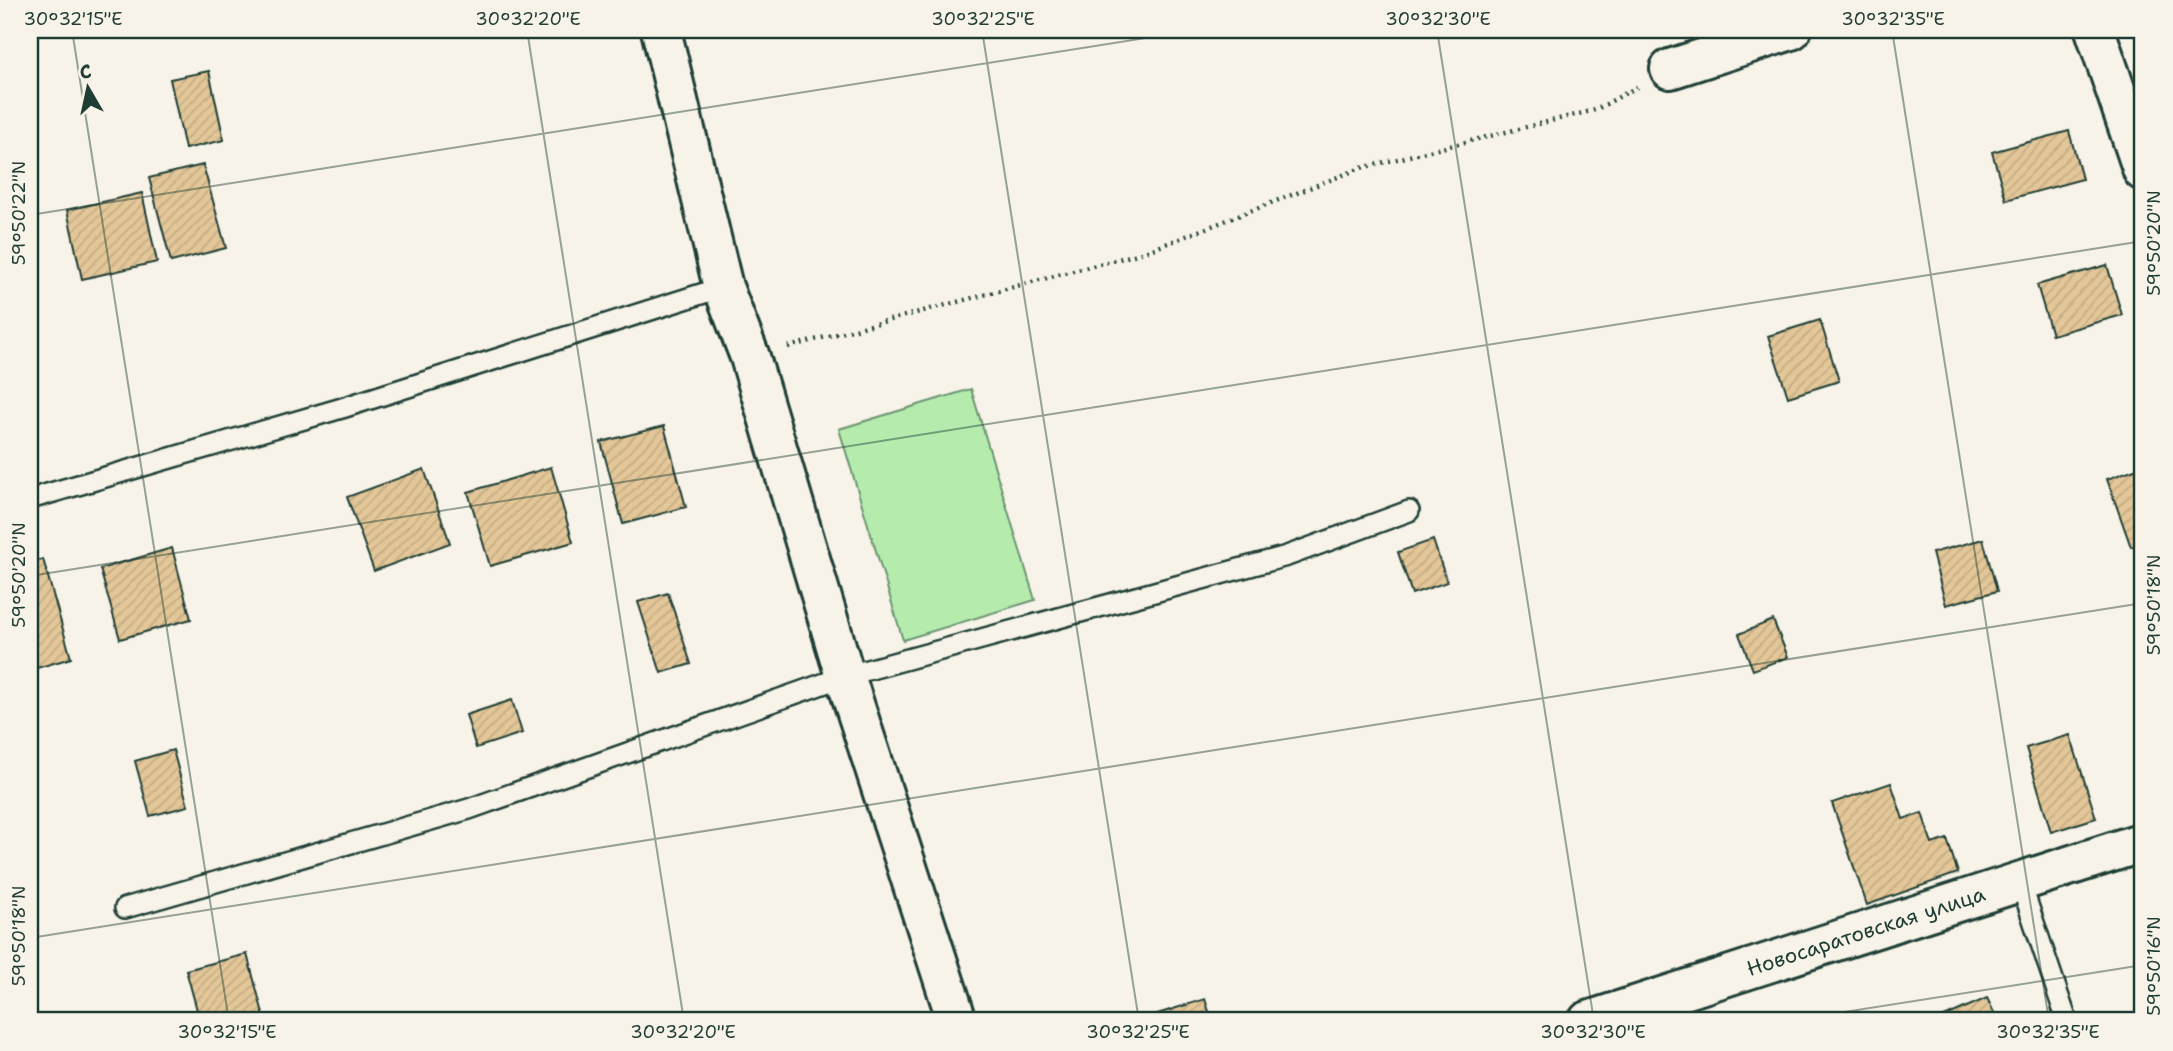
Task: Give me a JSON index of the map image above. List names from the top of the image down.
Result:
{
  "streets": {
    "street": ["Новосаратовская улица"]
  },
  "north": "top",
  "coordinates": [
    "30°32'15\"E",
    "30°32'20\"E",
    "30°32'25\"E",
    "30°32'30\"E",
    "30°32'35\"E",
    "59°50'22\"N",
    "59°50'20\"N",
    "59°50'18\"N",
    "59°50'16\"N"
  ]
}
